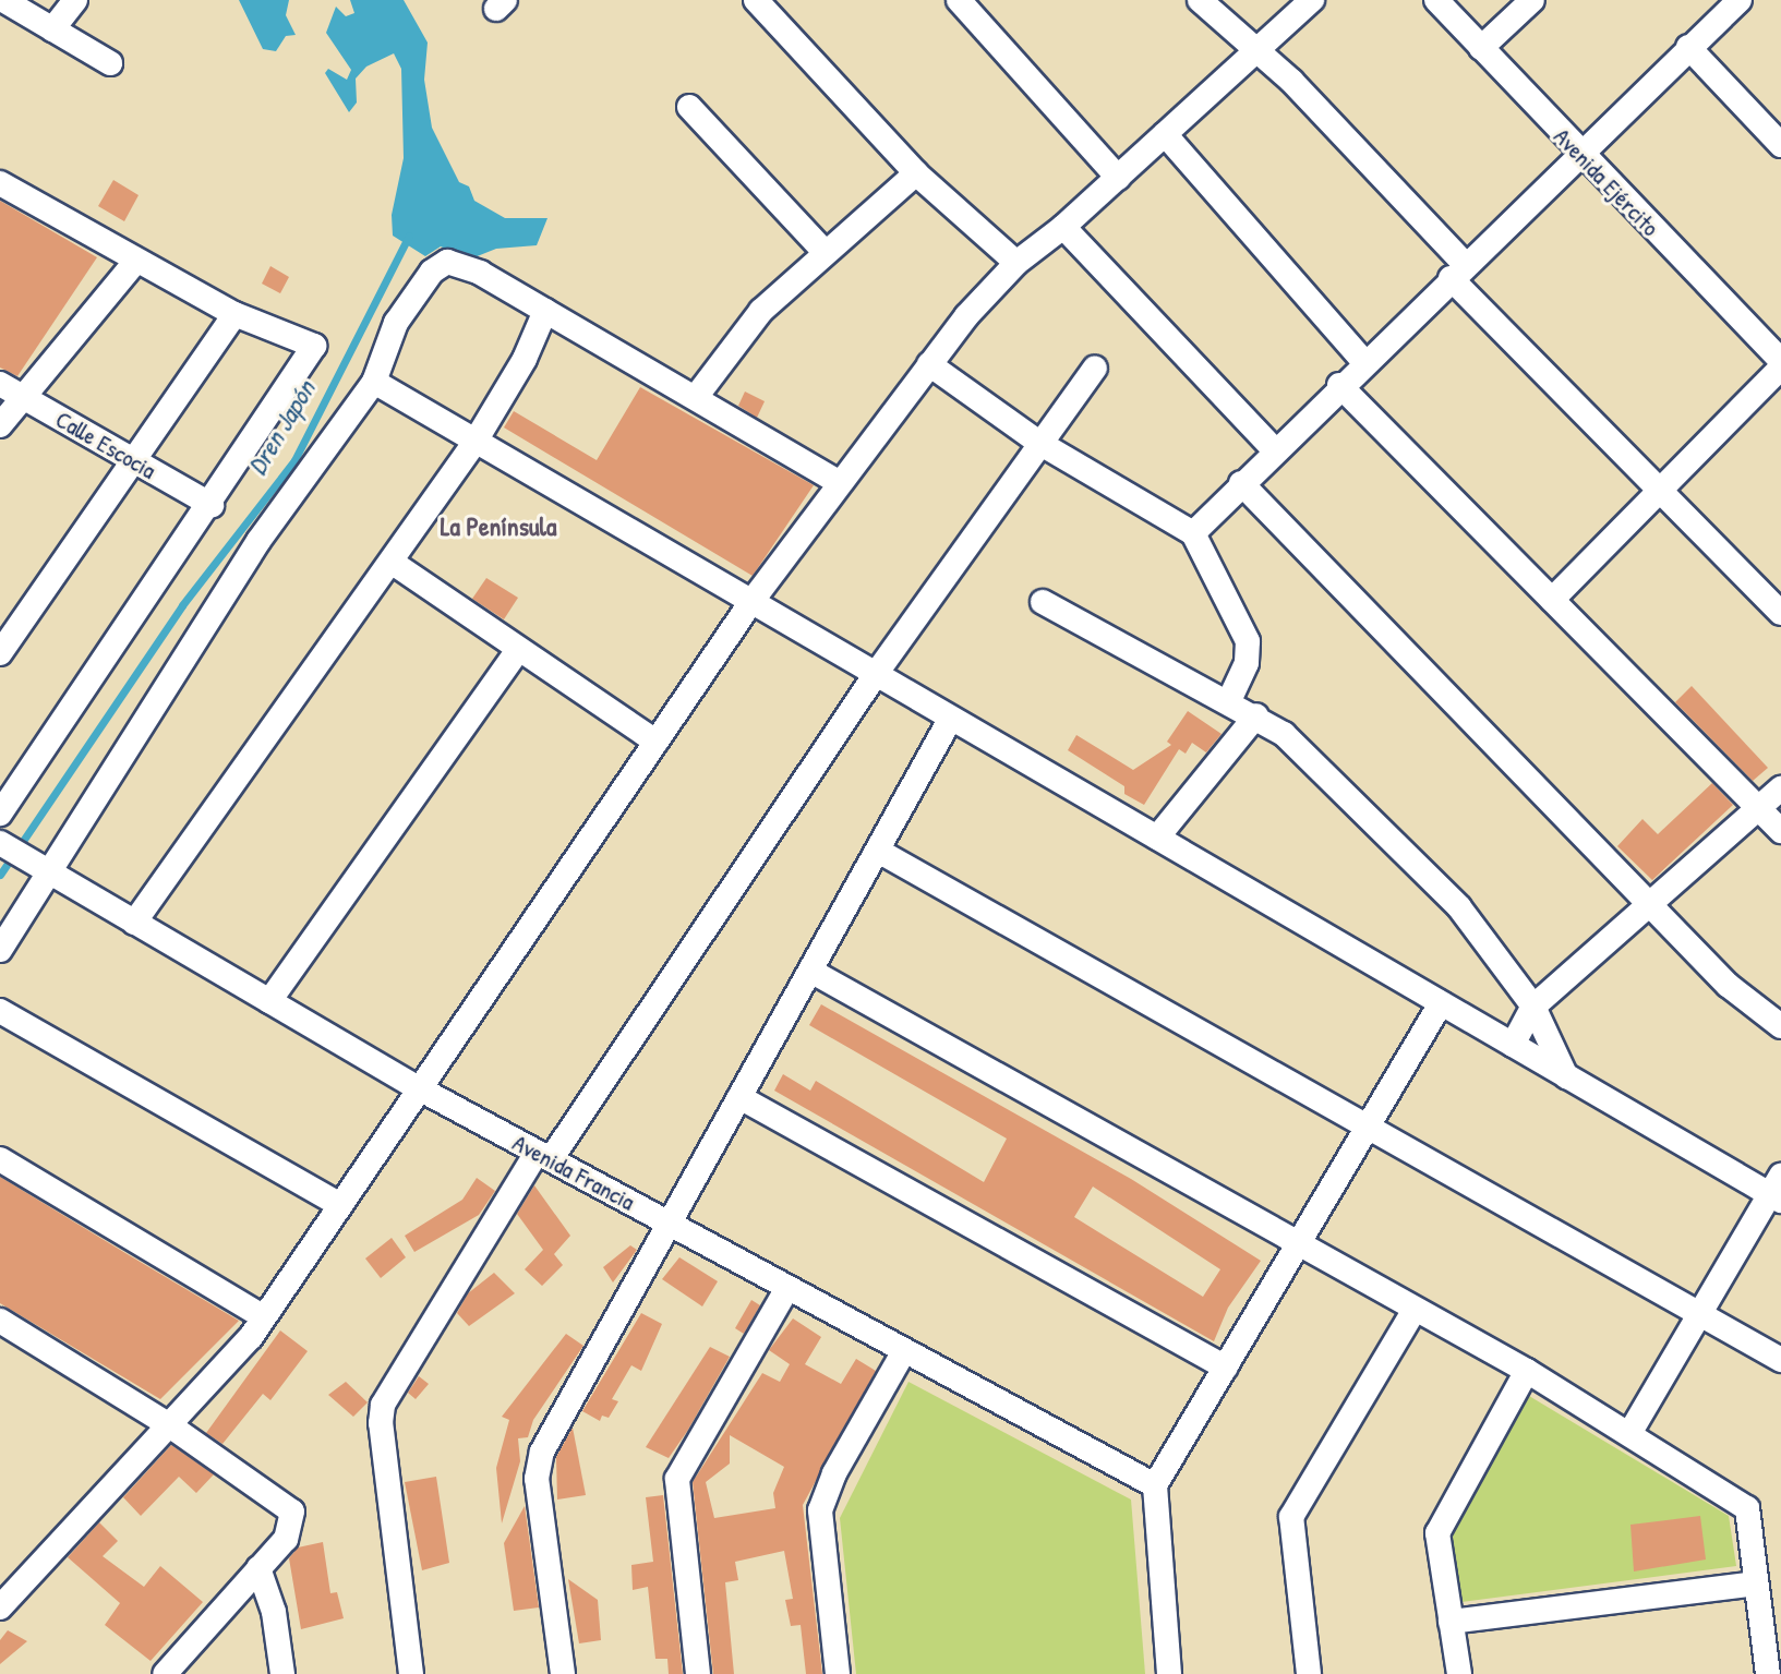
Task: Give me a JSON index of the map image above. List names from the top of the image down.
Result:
{
  "streets": {
    "street": ["Avenida Ejército", "Calle Escocia", "Avenida Francia"]
  },
  "districts": ["La Península"],
  "water": ["Dren Japón"]
}
